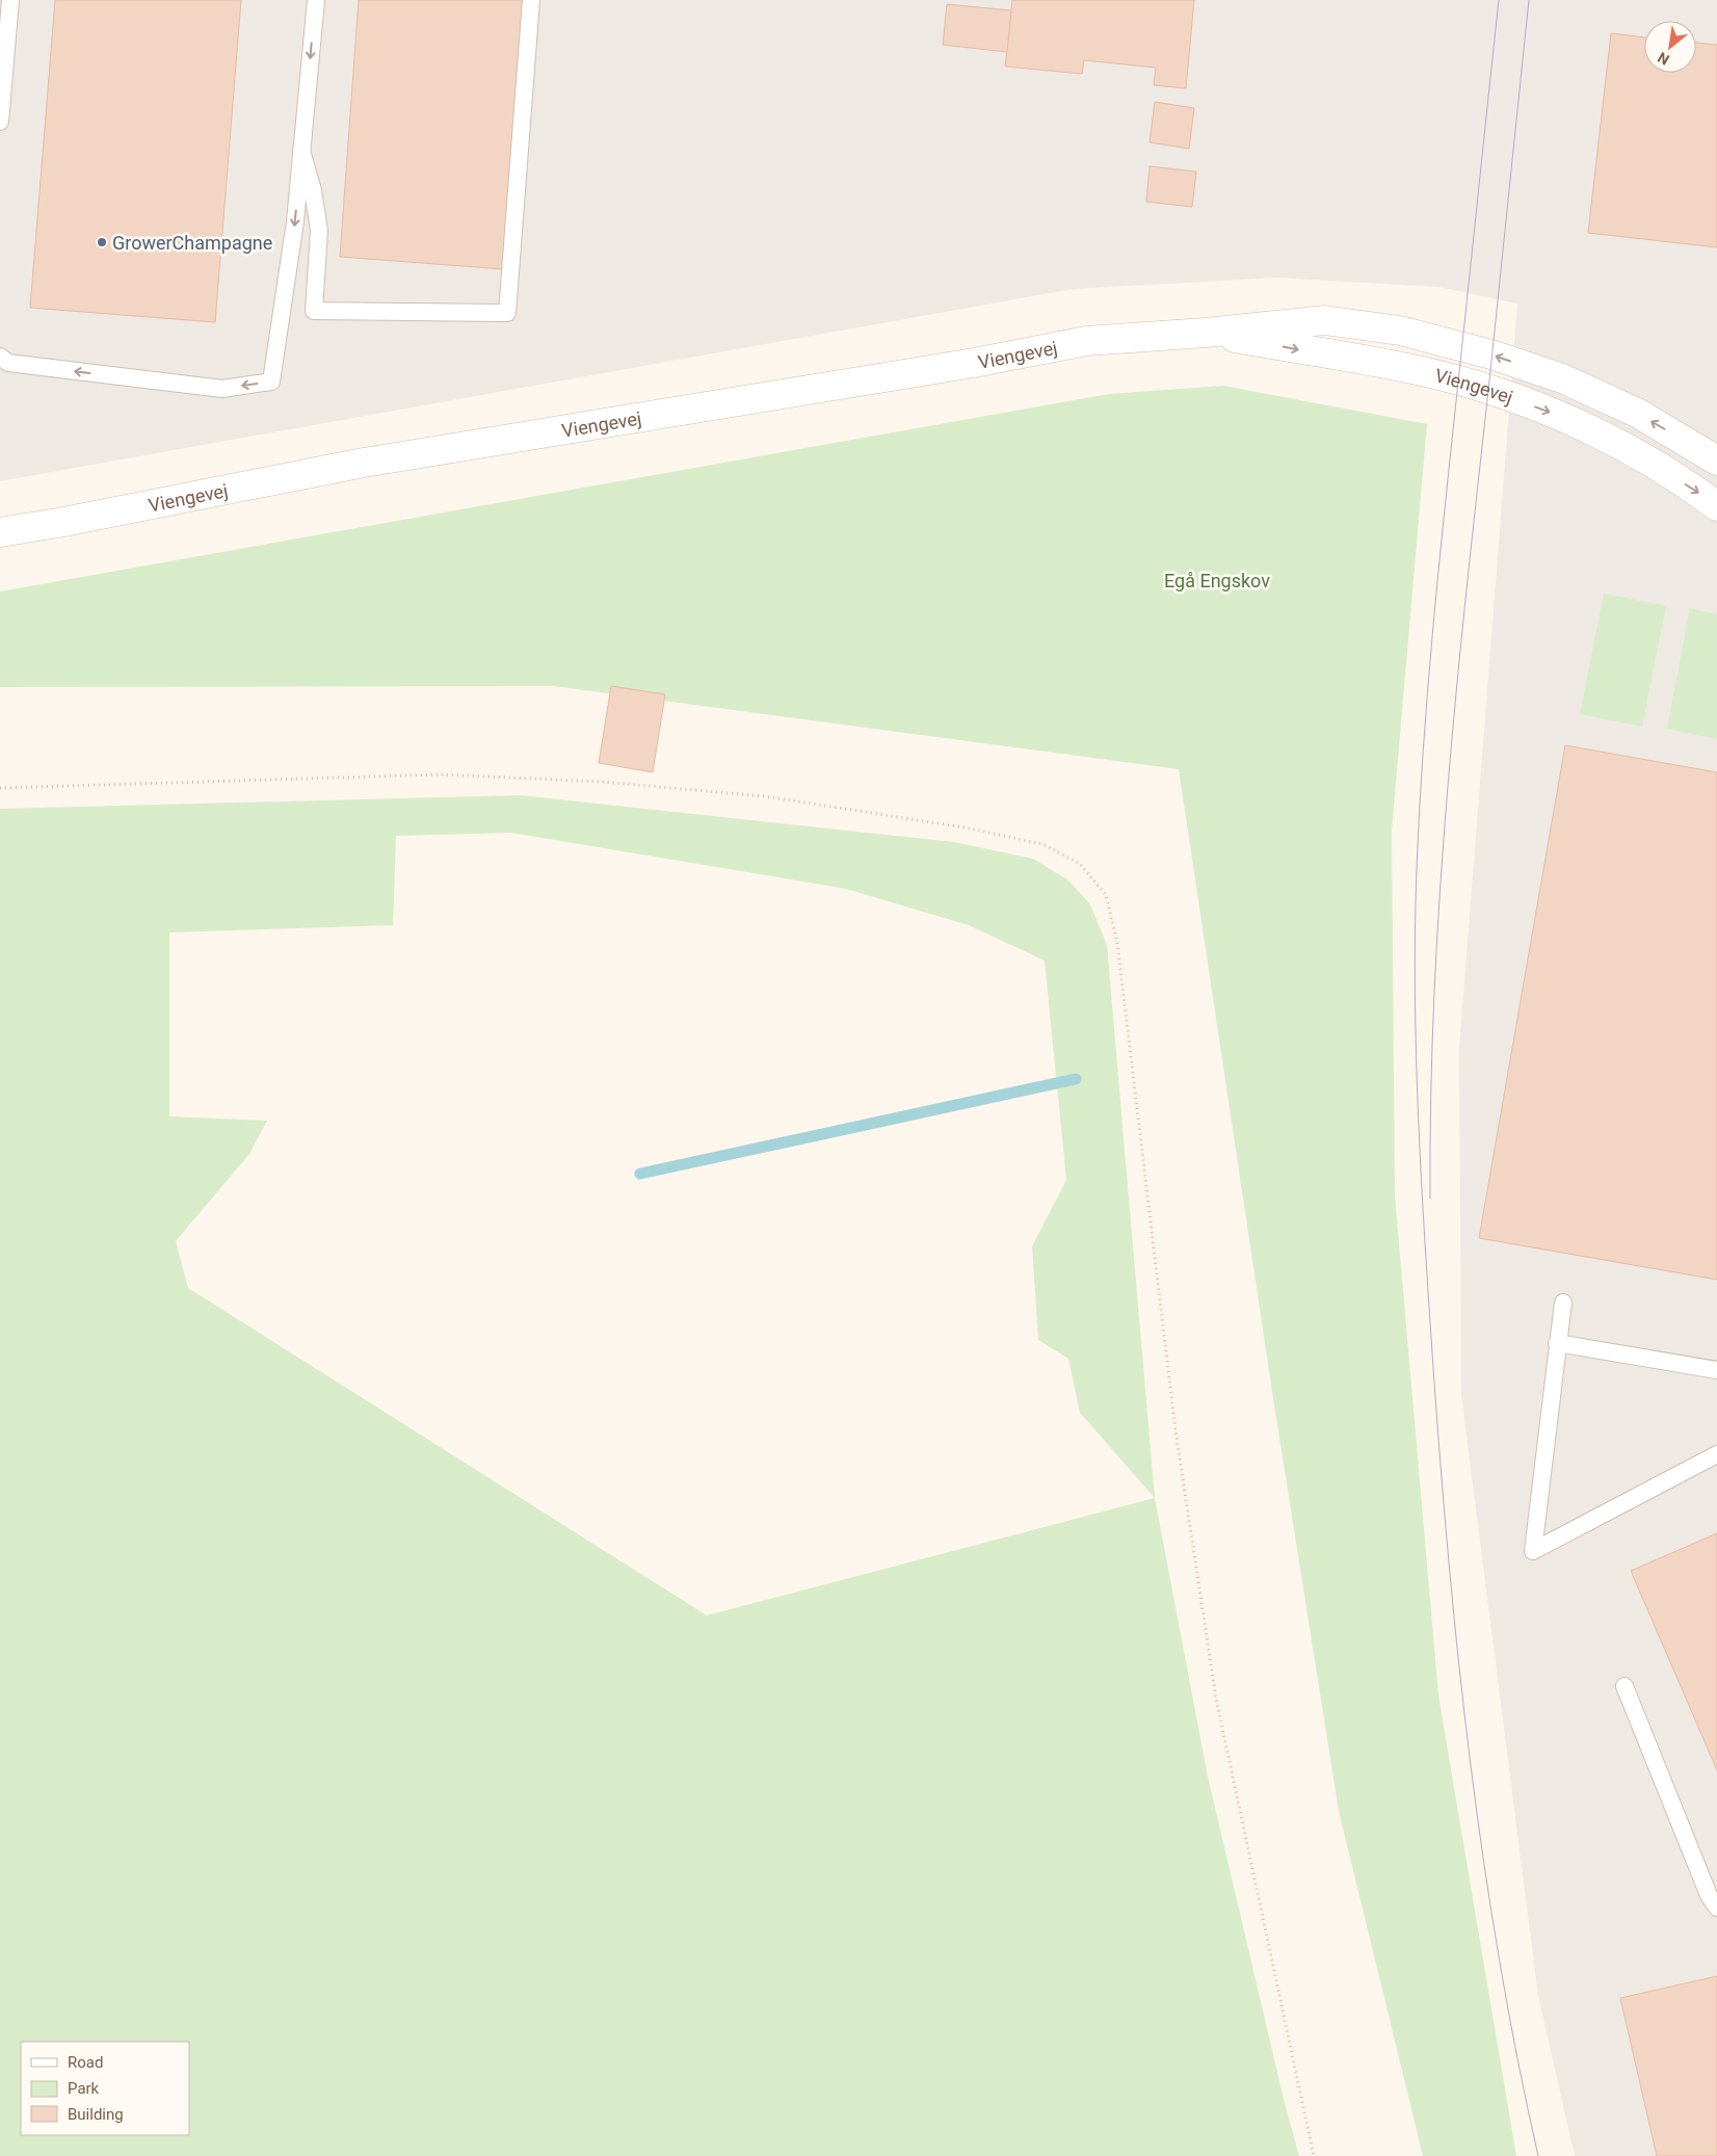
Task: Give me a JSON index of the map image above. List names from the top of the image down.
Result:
{
  "streets": {
    "street": ["Viengevej"]
  },
  "parks": ["Egå Engskov"],
  "places": ["GrowerChampagne"],
  "legend": ["Road", "Park", "Building"],
  "north": "bottom left"
}
